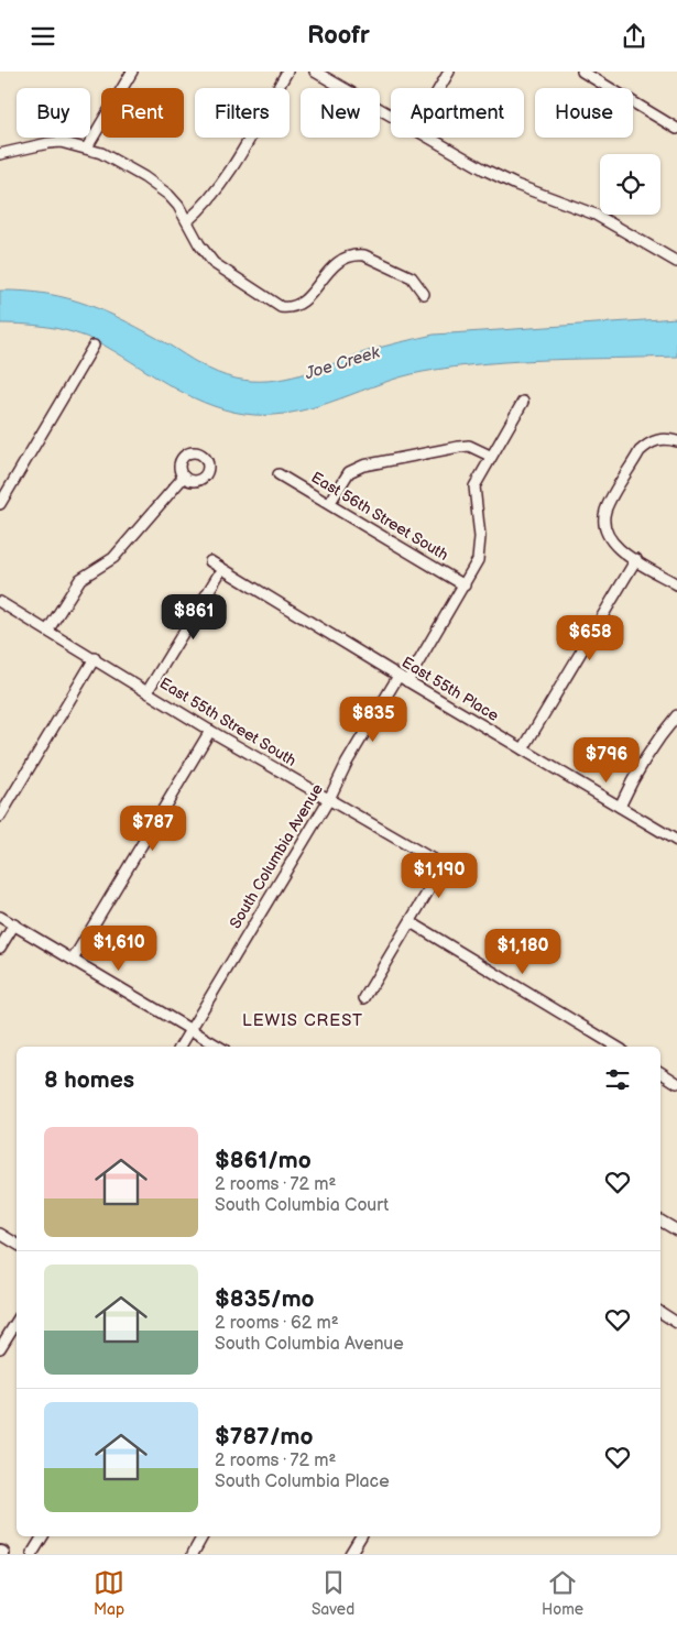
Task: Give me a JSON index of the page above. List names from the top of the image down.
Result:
{
  "streets": {
    "street": [
      "East 56th Street South",
      "East 55th Place",
      "East 55th Street South",
      "South Columbia Avenue"
    ]
  },
  "crossings": [
    ["East 55th Place", "South Columbia Avenue"],
    ["East 55th Street South", "South Columbia Avenue"]
  ],
  "districts": ["LEWIS CREST"],
  "water": ["Joe Creek"],
  "page": {
    "header": "Roofr",
    "chip": [
      "Buy",
      "Rent",
      "Filters",
      "New",
      "Apartment",
      "House"
    ],
    "price": [
      "$861",
      "$658",
      "$835",
      "$796",
      "$787",
      "$1,190",
      "$1,610",
      "$1,180"
    ],
    "heading": "8 homes",
    "list": [
      {
        "name": "$861/mo",
        "note": "2 rooms · 72 m² · South Columbia Court"
      },
      {
        "name": "$835/mo",
        "note": "2 rooms · 62 m² · South Columbia Avenue"
      },
      {
        "name": "$787/mo",
        "note": "2 rooms · 72 m² · South Columbia Place"
      }
    ],
    "tabs": ["Map", "Saved", "Home"]
  }
}
